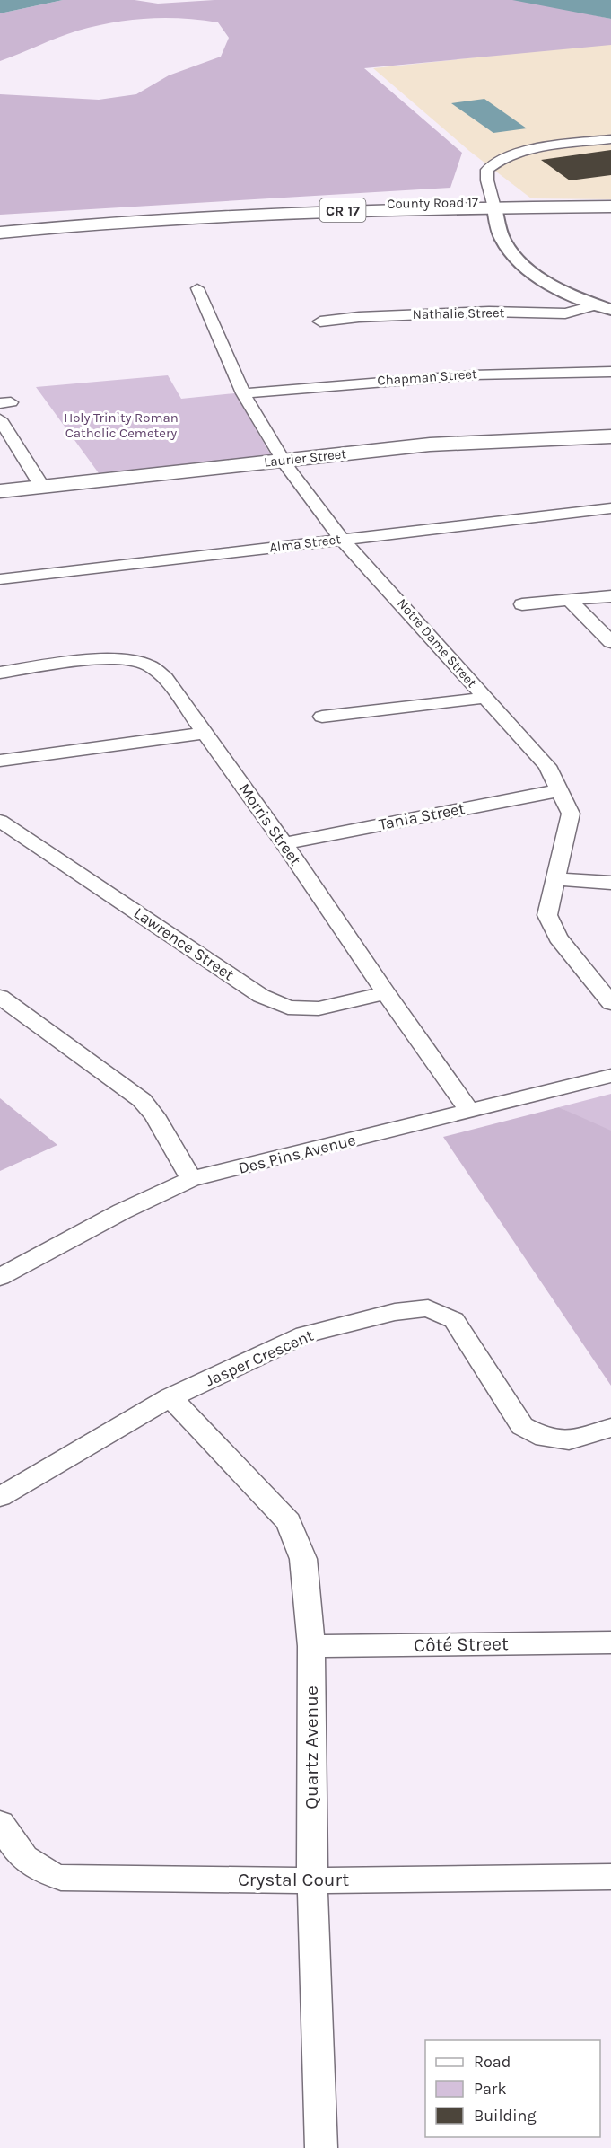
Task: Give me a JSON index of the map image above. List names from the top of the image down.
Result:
{
  "streets": {
    "main road": ["County Road 17", "CR 17", "Laurier Street"],
    "street": [
      "Nathalie Street",
      "Chapman Street",
      "Alma Street",
      "Notre Dame Street",
      "Tania Street",
      "Morris Street",
      "Lawrence Street",
      "Des Pins Avenue",
      "Jasper Crescent",
      "Côté Street",
      "Quartz Avenue",
      "Crystal Court"
    ]
  },
  "crossings": [
    ["Chapman Street", "Notre Dame Street"],
    ["Laurier Street", "Notre Dame Street"],
    ["Alma Street", "Notre Dame Street"],
    ["Notre Dame Street", "Tania Street"],
    ["Tania Street", "Morris Street"],
    ["Morris Street", "Lawrence Street"],
    ["Morris Street", "Des Pins Avenue"],
    ["Jasper Crescent", "Quartz Avenue"],
    ["Côté Street", "Quartz Avenue"],
    ["Quartz Avenue", "Crystal Court"]
  ],
  "parks": ["Holy Trinity Roman Catholic Cemetery"],
  "legend": ["Road", "Park", "Building"]
}
